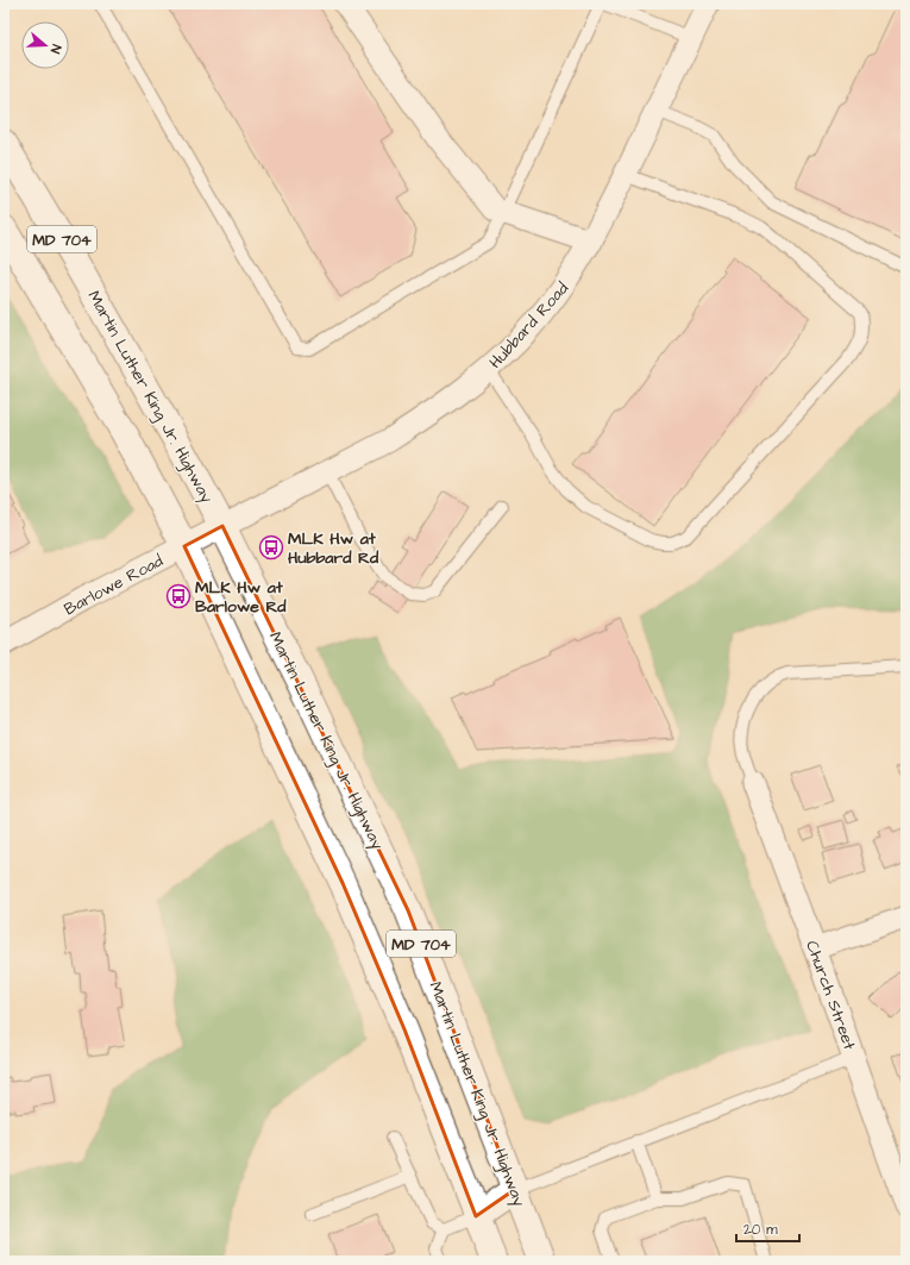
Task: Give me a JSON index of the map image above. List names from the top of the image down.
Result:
{
  "streets": {
    "main road": ["MD 704", "Martin Luther King Jr. Highway"],
    "street": ["Hubbard Road", "Barlowe Road", "Church Street"]
  },
  "crossings": [
    ["MD 704", "Barlowe Road"],
    ["Hubbard Road", "Martin Luther King Jr. Highway"],
    ["Hubbard Road", "Barlowe Road"],
    ["Martin Luther King Jr. Highway", "Barlowe Road"]
  ],
  "places": {
    "bus stop": ["MLK Hw at Hubbard Rd", "MLK Hw at Barlowe Rd"]
  },
  "scale_bar": "20 m",
  "north": "right"
}
